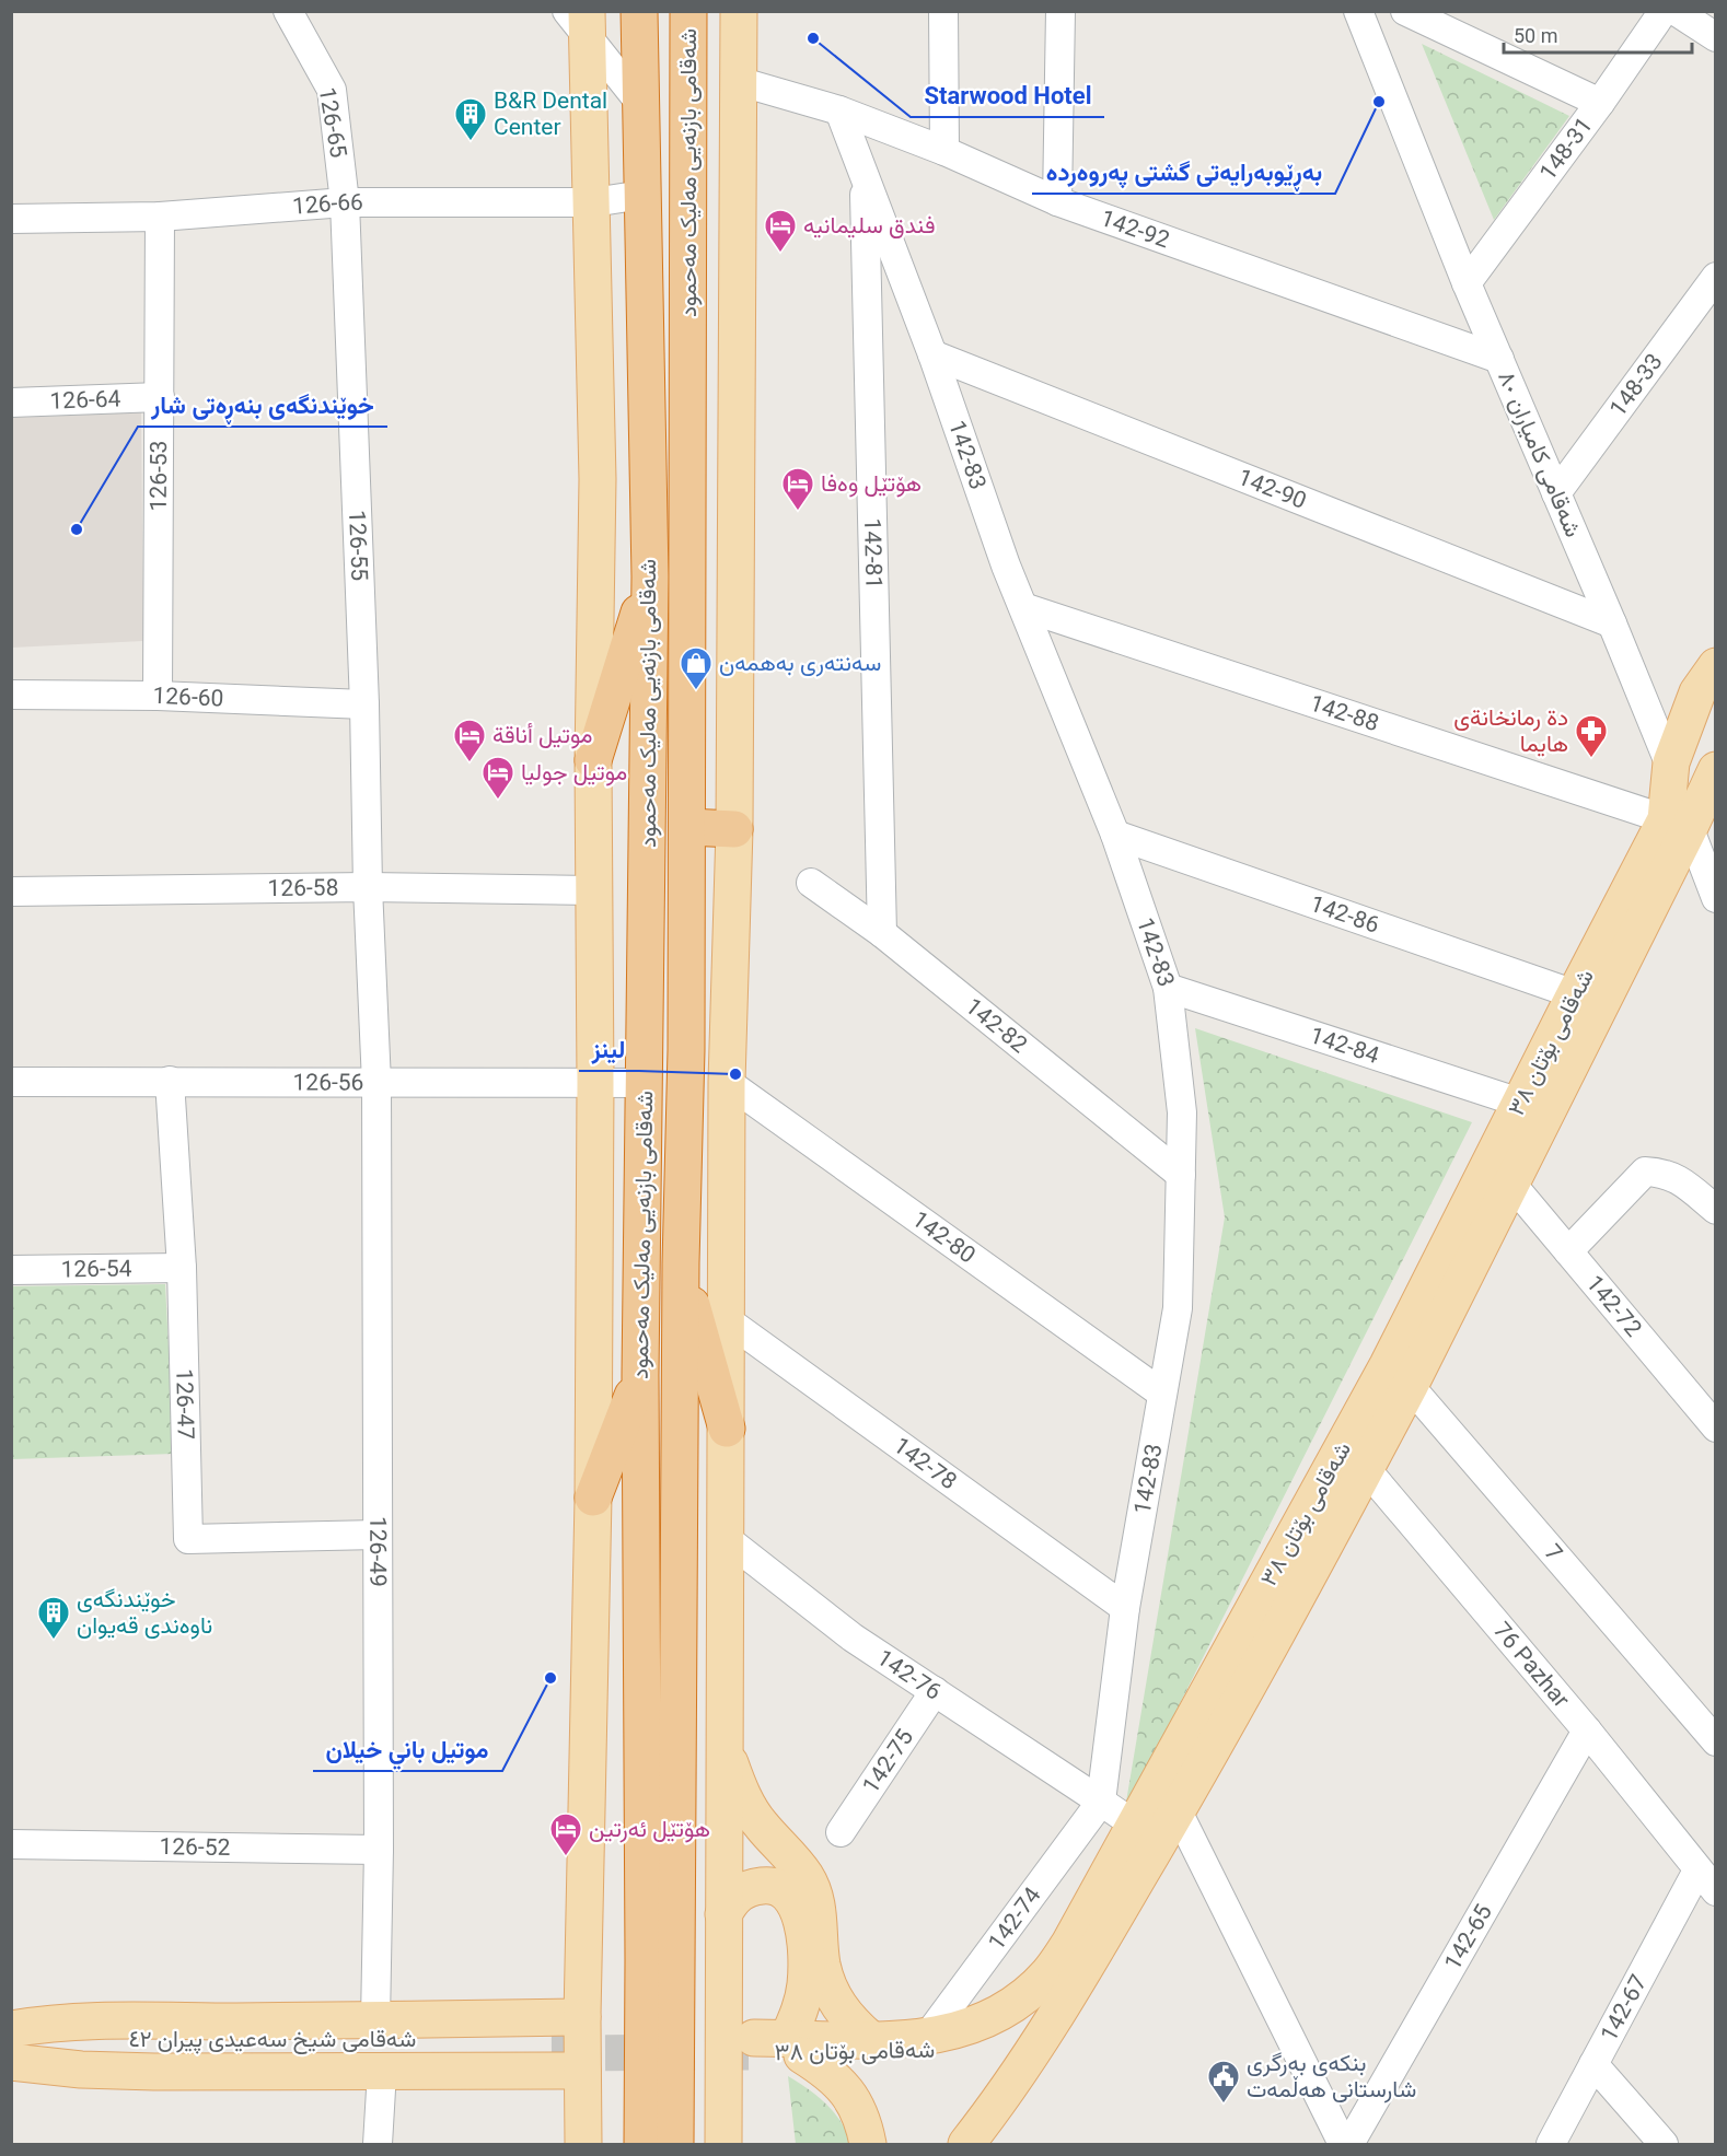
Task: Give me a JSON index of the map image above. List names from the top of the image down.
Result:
{
  "streets": {
    "highway": ["شەقامی بازنەیی مەلیک مەحمود"],
    "main road": ["شەقامی بۆتان ٣٨", "شەقامی شیخ سەعیدی پیران ٤٢"],
    "street": [
      "126-65",
      "148-31",
      "126-66",
      "142-92",
      "148-33",
      "126-64",
      "شەقامی کامیاران ٨٠",
      "142-83",
      "126-53",
      "142-90",
      "126-55",
      "142-81",
      "126-60",
      "142-88",
      "126-58",
      "142-86",
      "142-82",
      "142-84",
      "126-56",
      "142-80",
      "126-54",
      "142-72",
      "126-47",
      "142-78",
      "126-49",
      "7",
      "76 Pazhar",
      "142-76",
      "142-75",
      "126-52",
      "142-74",
      "142-65",
      "142-67"
    ]
  },
  "crossings": [
    ["126-65", "126-66"],
    ["126-65", "126-55"],
    ["148-31", "شەقامی کامیاران ٨٠"],
    ["شەقامی بازنەیی مەلیک مەحمود", "126-66"],
    ["شەقامی بازنەیی مەلیک مەحمود", "126-56"],
    ["126-66", "126-53"],
    ["126-66", "126-55"],
    ["142-92", "شەقامی کامیاران ٨٠"],
    ["142-92", "142-83"],
    ["148-33", "شەقامی کامیاران ٨٠"],
    ["126-64", "126-53"],
    ["شەقامی کامیاران ٨٠", "142-90"],
    ["شەقامی کامیاران ٨٠", "شەقامی بۆتان ٣٨"],
    ["142-83", "142-90"],
    ["142-83", "142-81"],
    ["142-83", "142-88"],
    ["142-83", "142-86"],
    ["142-83", "142-82"],
    ["142-83", "142-84"],
    ["142-83", "142-80"],
    ["142-83", "142-78"],
    ["142-83", "142-76"],
    ["142-83", "142-74"],
    ["126-53", "126-60"],
    ["126-55", "126-60"],
    ["126-55", "126-58"],
    ["126-55", "126-49"],
    ["142-81", "142-82"],
    ["142-88", "شەقامی بۆتان ٣٨"],
    ["126-58", "126-49"],
    ["142-86", "شەقامی بۆتان ٣٨"],
    ["شەقامی بۆتان ٣٨", "142-84"],
    ["شەقامی بۆتان ٣٨", "142-72"],
    ["شەقامی بۆتان ٣٨", "7"],
    ["شەقامی بۆتان ٣٨", "76 Pazhar"],
    ["شەقامی بۆتان ٣٨", "142-74"],
    ["126-56", "126-47"],
    ["126-56", "126-49"],
    ["126-54", "126-47"],
    ["126-47", "126-49"],
    ["126-49", "126-52"],
    ["76 Pazhar", "142-65"],
    ["76 Pazhar", "142-67"],
    ["142-76", "142-75"],
    ["142-76", "142-74"]
  ],
  "places": {
    "other": [
      "Starwood Hotel",
      "بەڕێوبەرایەتی گشتی پەروەردە",
      "خوێندنگەی بنەڕەتی شار",
      "لينز",
      "موتيل باني خيلان"
    ],
    "building": ["B&R Dental Center", "خوێندنگەی ناوەندی قەیوان"],
    "hotel": [
      "فندق سليمانيه",
      "هۆتێل وەفا",
      "موتيل أناقة",
      "موتيل جوليا",
      "هۆتێل ئەرتین"
    ],
    "shop": ["سەنتەری بەهمەن"],
    "pharmacy": ["دة رمانخانةى هايما"],
    "public building": ["بنکەی بەرگری شارستانی هەڵمەت"]
  },
  "scale_bar": "50 m"
}
